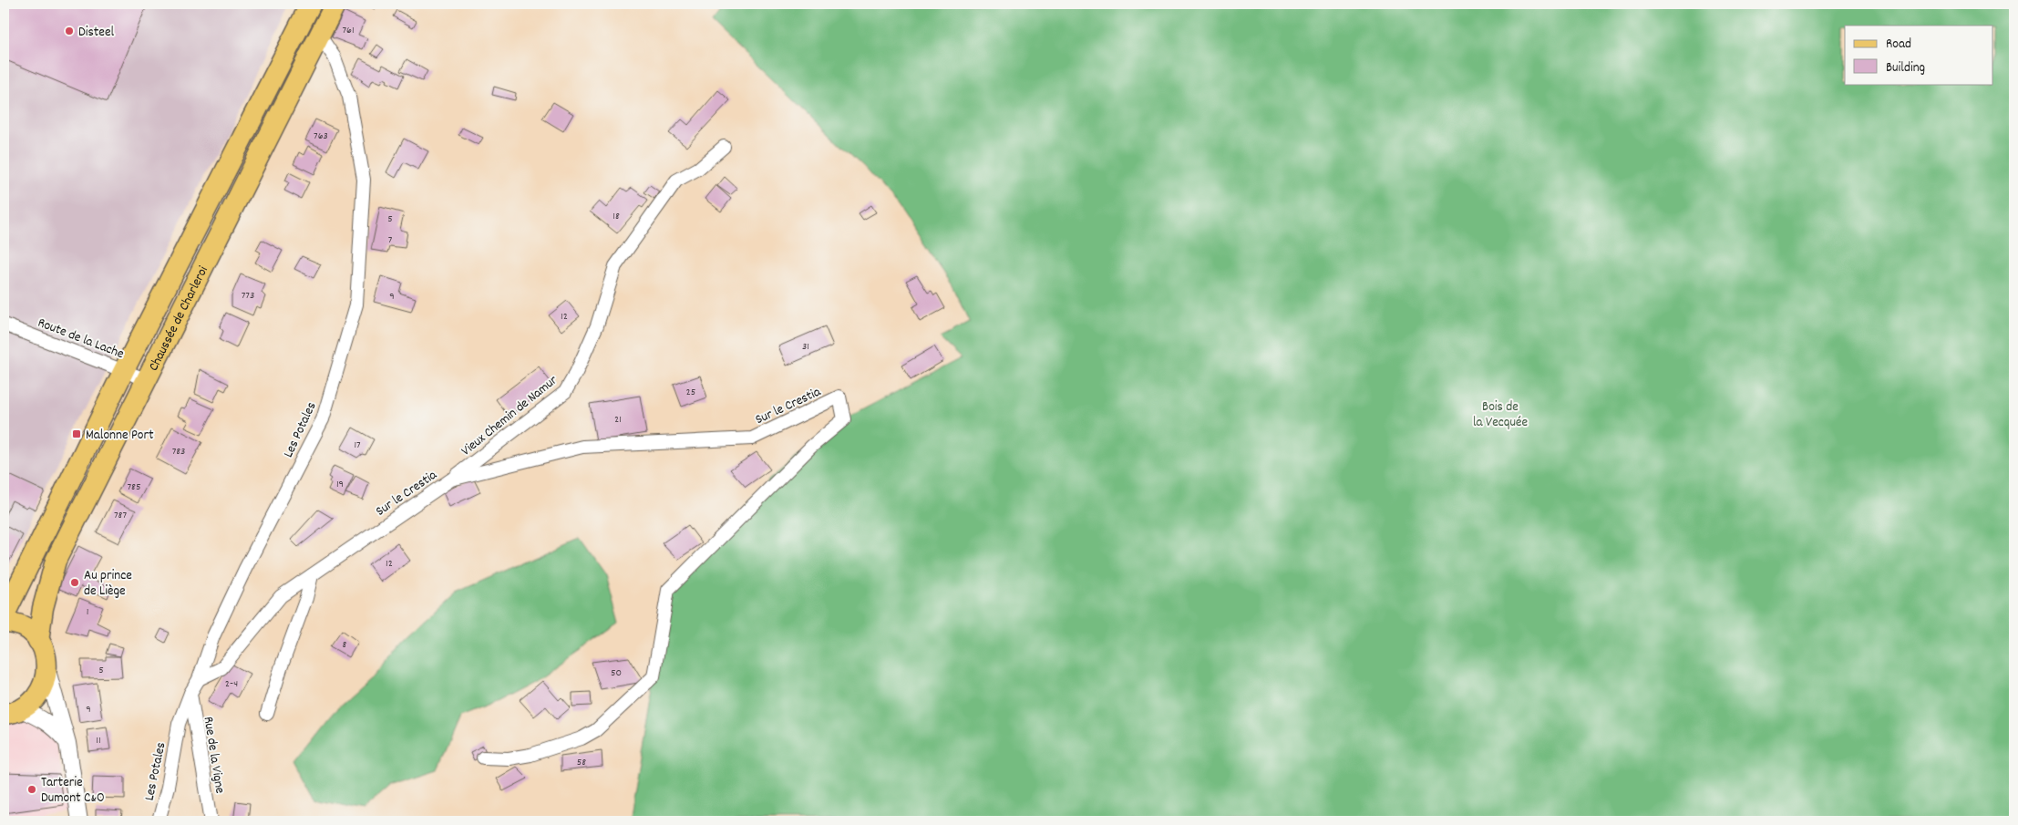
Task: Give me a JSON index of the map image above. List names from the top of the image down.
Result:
{
  "streets": {
    "main road": ["Chaussée de Charleroi"],
    "street": [
      "Route de la Lache",
      "Sur le Crestia",
      "Vieux Chemin de Namur",
      "Les Potales",
      "Rue de la Vigne"
    ]
  },
  "crossings": [
    ["Chaussée de Charleroi", "Route de la Lache"],
    ["Chaussée de Charleroi", "Les Potales"],
    ["Sur le Crestia", "Vieux Chemin de Namur"],
    ["Sur le Crestia", "Les Potales"],
    ["Les Potales", "Rue de la Vigne"]
  ],
  "parks": ["Bois de la Vecquée"],
  "places": {
    "other": ["Disteel", "Au prince de Liège", "Tarterie Dumont C&O"],
    "transit": ["Malonne Port"]
  },
  "house_numbers": [
    "761",
    "763",
    "18",
    "5",
    "7",
    "773",
    "9",
    "12",
    "31",
    "25",
    "21",
    "17",
    "783",
    "19",
    "785",
    "787",
    "12",
    "1",
    "8",
    "5",
    "50",
    "2-4",
    "9",
    "11",
    "58"
  ],
  "legend": ["Road", "Building"]
}
